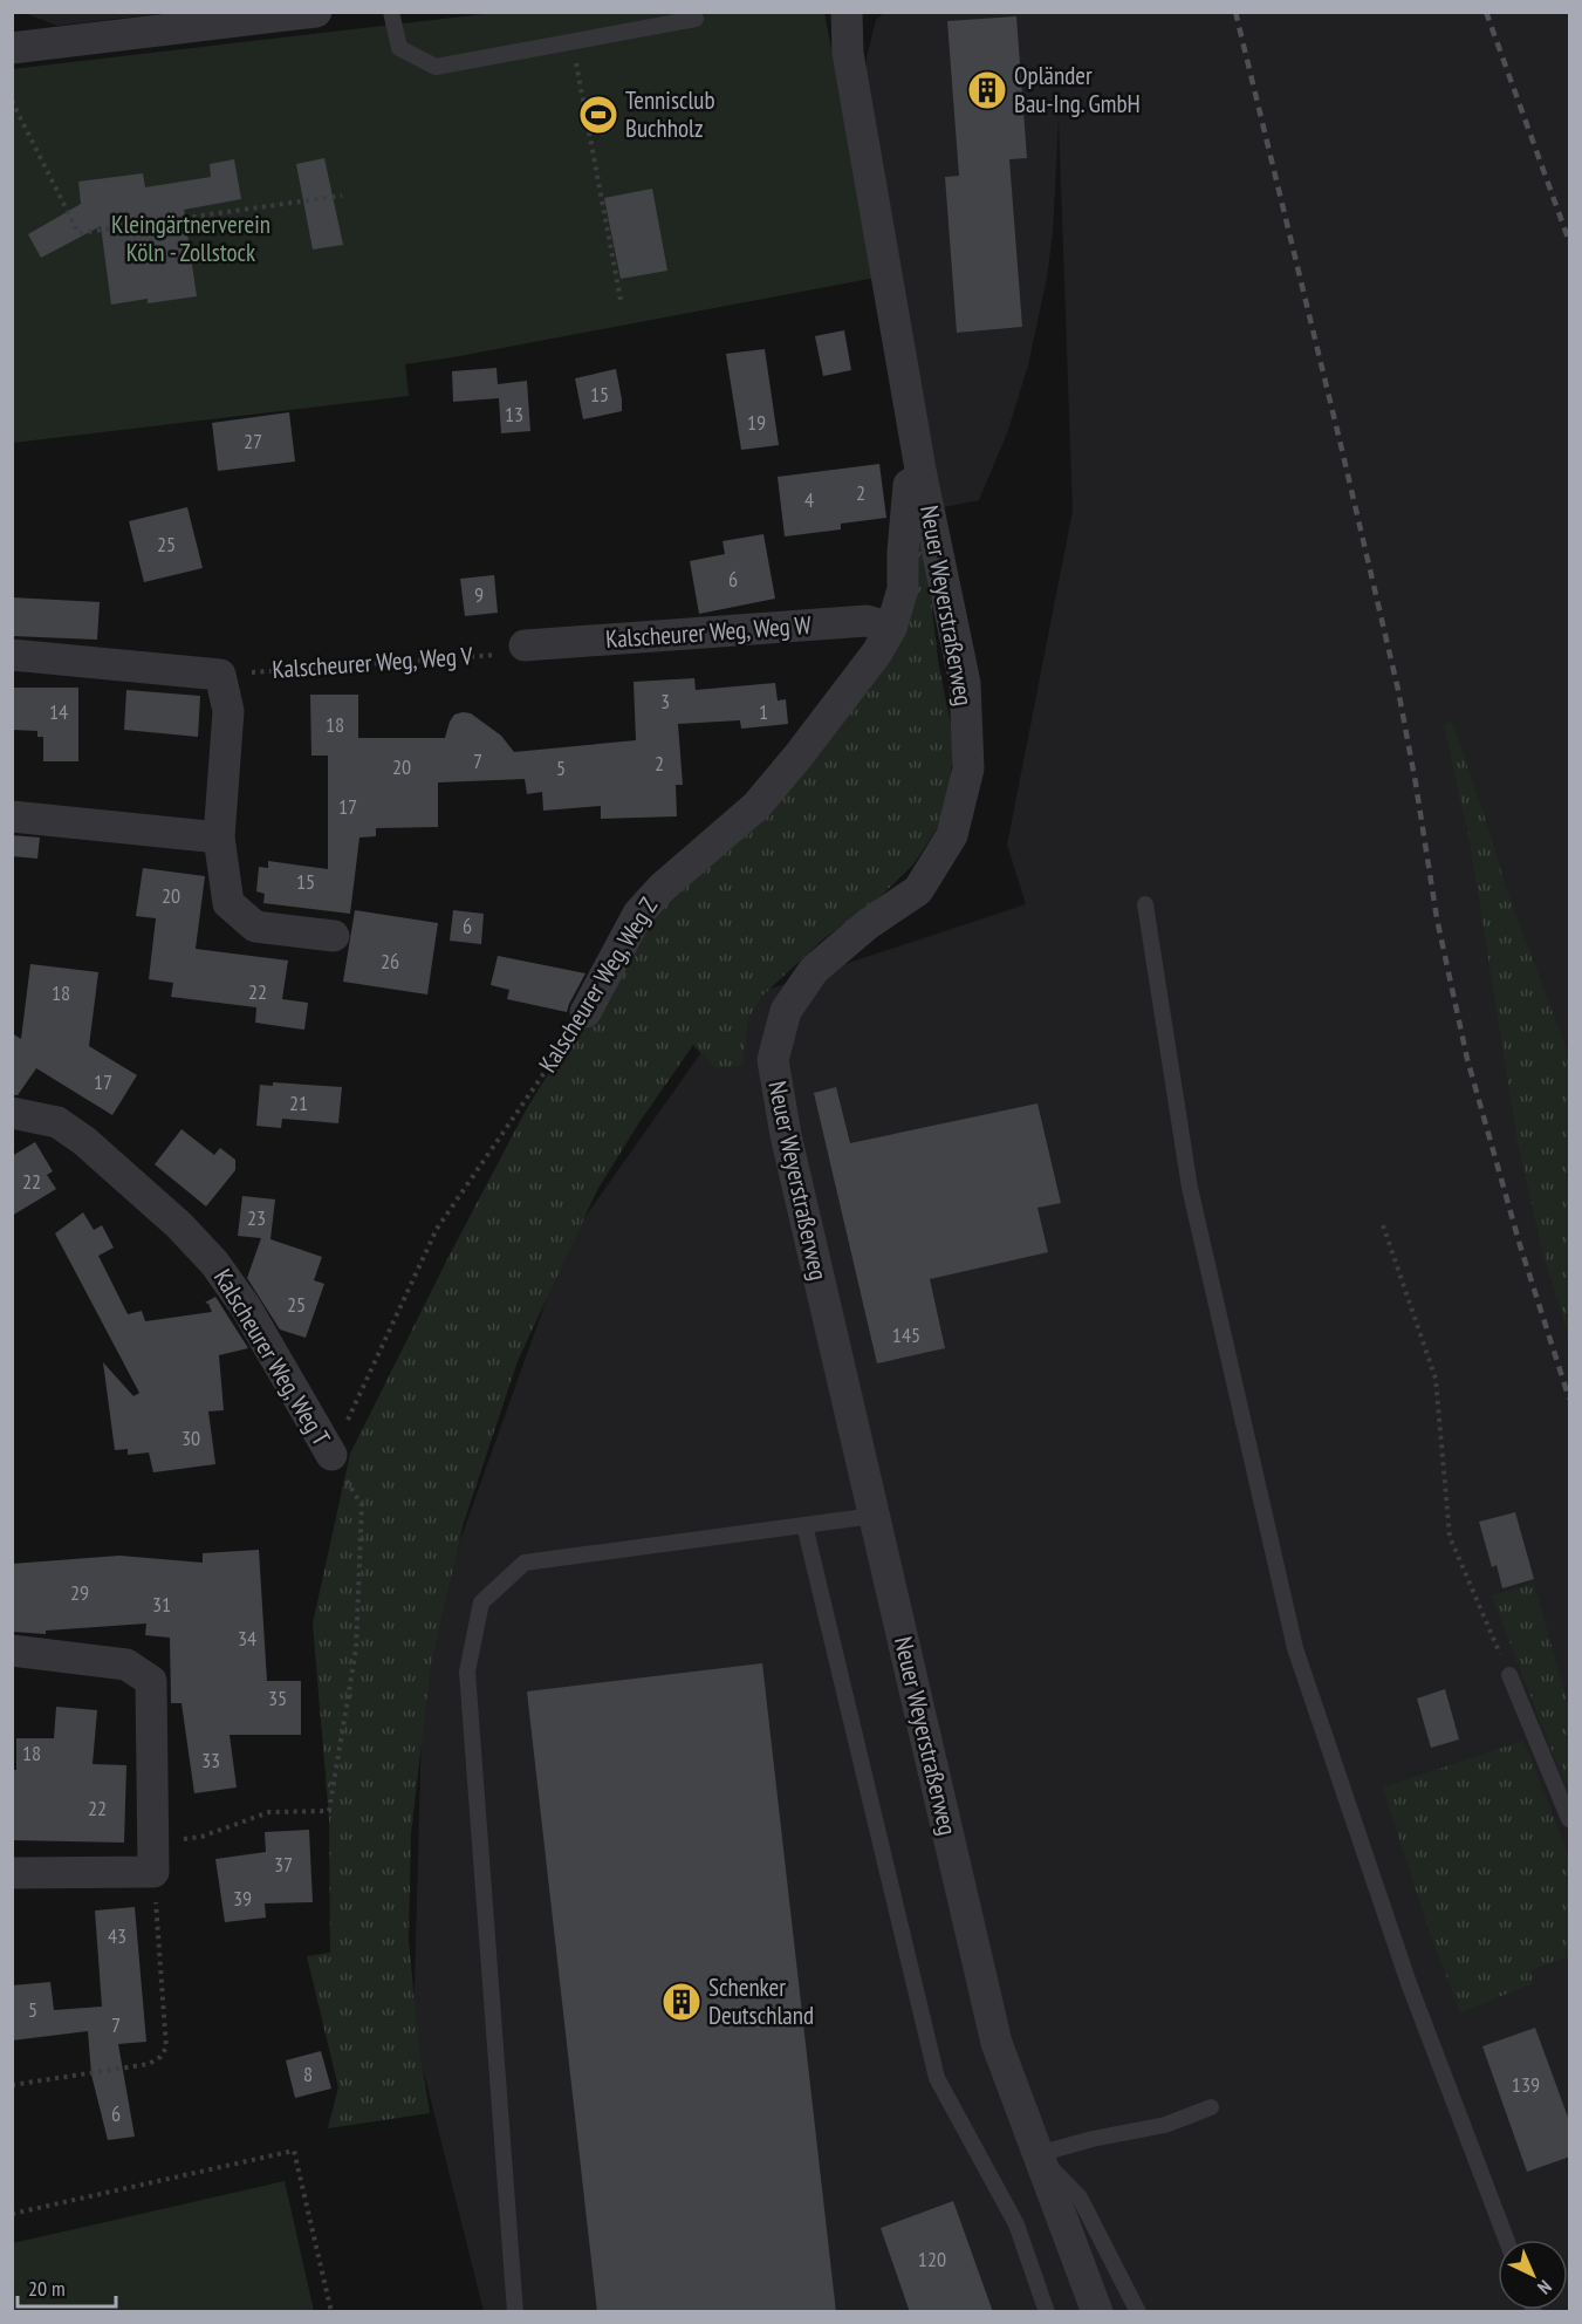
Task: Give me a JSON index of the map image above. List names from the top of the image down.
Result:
{
  "streets": {
    "street": [
      "Neuer Weyerstraßerweg",
      "Kalscheurer Weg, Weg W",
      "Kalscheurer Weg, Weg Z",
      "Kalscheurer Weg, Weg T"
    ],
    "path": ["Kalscheurer Weg, Weg V"]
  },
  "crossings": [
    ["Neuer Weyerstraßerweg", "Kalscheurer Weg, Weg Z"],
    ["Kalscheurer Weg, Weg W", "Kalscheurer Weg, Weg V"],
    ["Kalscheurer Weg, Weg W", "Kalscheurer Weg, Weg Z"],
    ["Kalscheurer Weg, Weg Z", "Kalscheurer Weg, Weg T"]
  ],
  "parks": ["Kleingärtnerverein Köln - Zollstock"],
  "places": {
    "building": ["Opländer Bau-Ing. GmbH", "Schenker Deutschland"],
    "sports": ["Tennisclub Buchholz"]
  },
  "house_numbers": [
    "15",
    "13",
    "19",
    "27",
    "2",
    "4",
    "25",
    "6",
    "9",
    "3",
    "14",
    "1",
    "18",
    "7",
    "2",
    "20",
    "5",
    "17",
    "15",
    "20",
    "6",
    "26",
    "22",
    "18",
    "17",
    "21",
    "22",
    "23",
    "25",
    "145",
    "30",
    "29",
    "31",
    "34",
    "35",
    "18",
    "33",
    "22",
    "37",
    "39",
    "43",
    "5",
    "7",
    "8",
    "139",
    "6",
    "120"
  ],
  "scale_bar": "20 m",
  "north": "bottom right"
}
